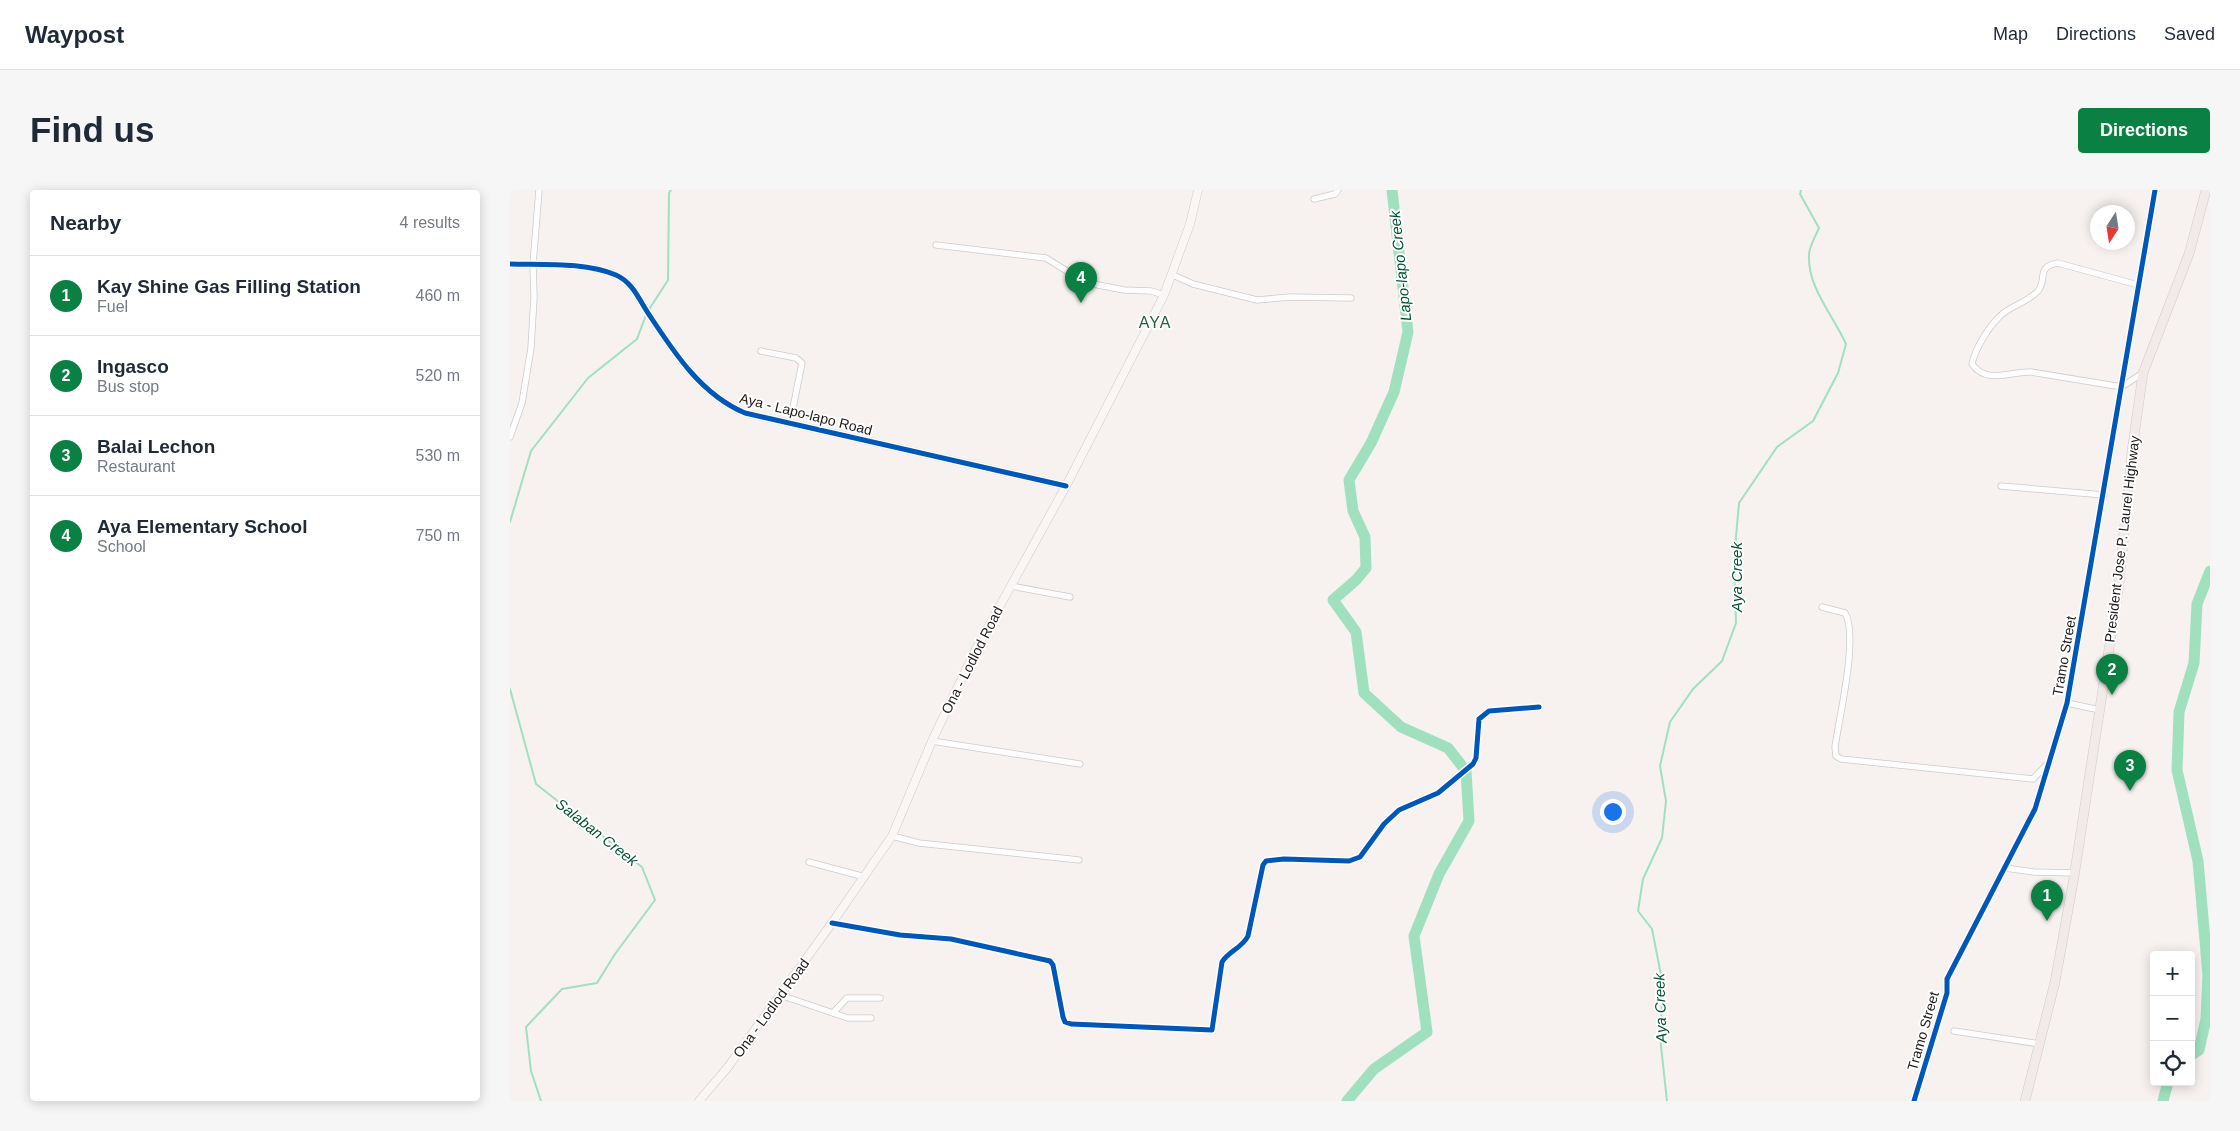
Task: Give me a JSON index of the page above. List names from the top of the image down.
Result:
{
  "streets": {
    "highway": ["President Jose P. Laurel Highway"],
    "main road": ["Ona - Lodlod Road"],
    "street": ["Aya - Lapo-lapo Road", "Tramo Street"]
  },
  "crossings": [
    ["Aya - Lapo-lapo Road", "Ona - Lodlod Road"]
  ],
  "districts": ["AYA"],
  "water": ["Lapo-lapo Creek", "Aya Creek", "Salaban Creek"],
  "north": "bottom",
  "page": {
    "header": "Waypost",
    "nav": ["Map", "Directions", "Saved"],
    "buttons": "Directions",
    "title": "Find us",
    "heading": ["Nearby", "4 results"],
    "list": [
      {
        "mark": "1",
        "name": "Kay Shine Gas Filling Station",
        "note": "Fuel",
        "value": "460 m"
      },
      {
        "mark": "2",
        "name": "Ingasco",
        "note": "Bus stop",
        "value": "520 m"
      },
      {
        "mark": "3",
        "name": "Balai Lechon",
        "note": "Restaurant",
        "value": "530 m"
      },
      {
        "mark": "4",
        "name": "Aya Elementary School",
        "note": "School",
        "value": "750 m"
      }
    ],
    "pins": [
      "4",
      "2",
      "3",
      "1"
    ],
    "map_buttons": ["+", "−"]
  }
}
